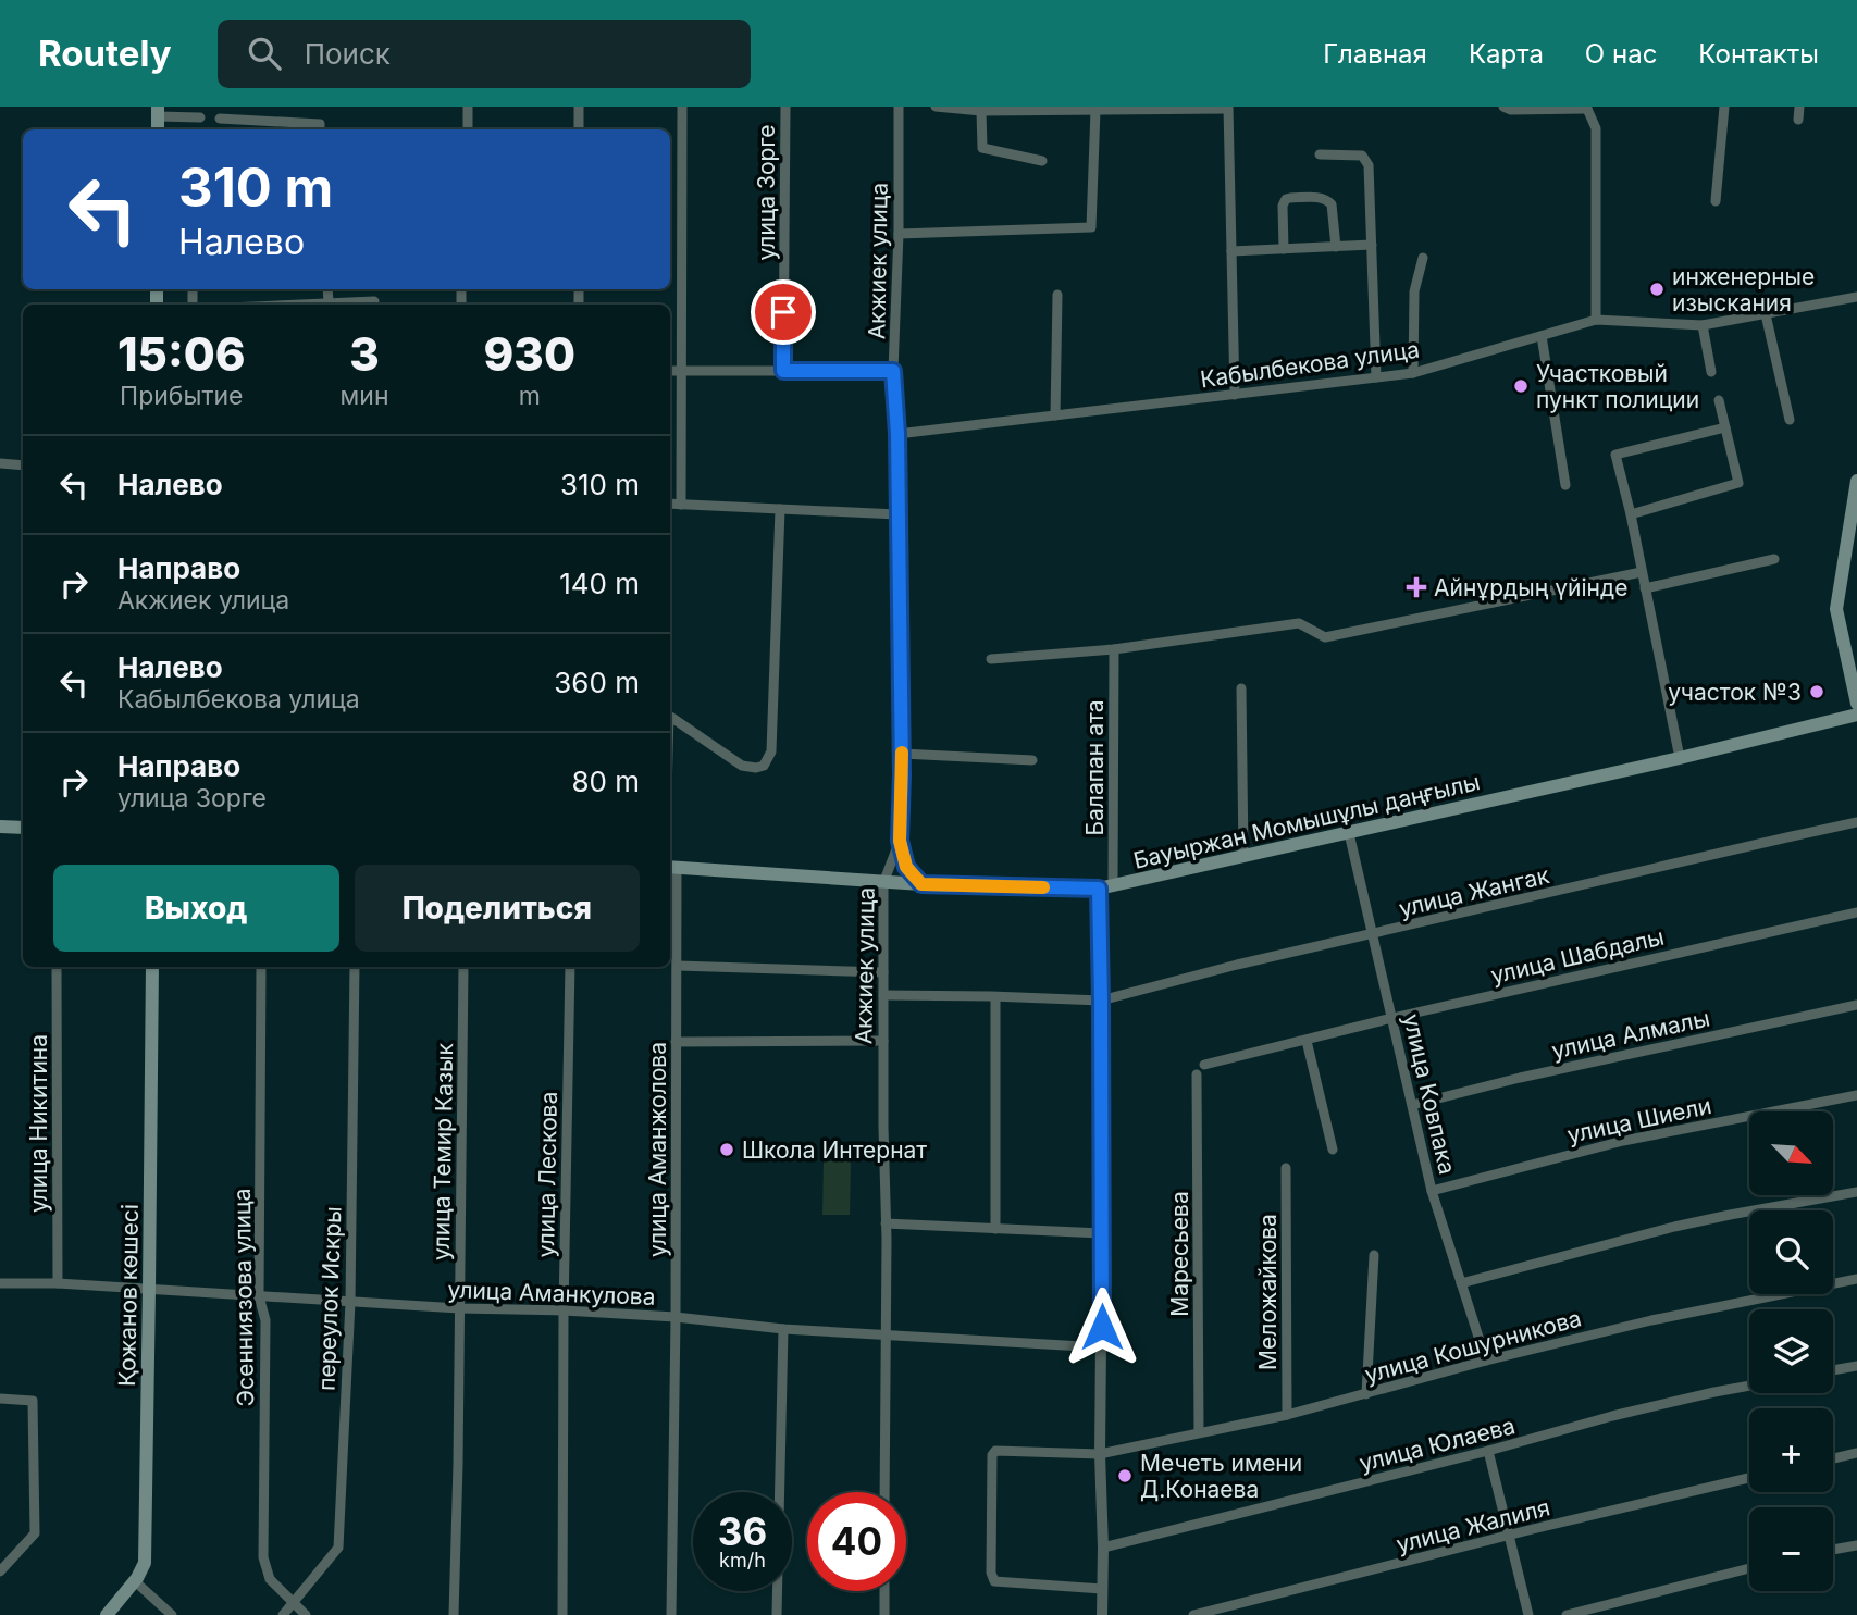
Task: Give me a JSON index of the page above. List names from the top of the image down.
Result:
{
  "streets": {
    "main road": ["Бауыржан Момышұлы даңғылы", "Қожанов көшесі"],
    "street": [
      "улица Зорге",
      "Акжиек улица",
      "Кабылбекова улица",
      "Балапан ата",
      "улица Жангак",
      "улица Шабдалы",
      "улица Алмалы",
      "улица Ковпака",
      "улица Шиели",
      "улица Никитина",
      "улица Аманжолова",
      "улица Темир Казык",
      "улица Лескова",
      "Маресьева",
      "Меложайкова",
      "улица Аманкулова",
      "Эсенниязова улица",
      "переулок Искры",
      "улица Кошурникова",
      "улица Юлаева",
      "улица Жалиля"
    ]
  },
  "crossings": [
    ["Акжиек улица", "Кабылбекова улица"],
    ["Акжиек улица", "Бауыржан Момышұлы даңғылы"],
    ["Акжиек улица", "улица Жангак"],
    ["Акжиек улица", "улица Аманкулова"],
    ["Балапан ата", "Бауыржан Момышұлы даңғылы"],
    ["Бауыржан Момышұлы даңғылы", "улица Ковпака"],
    ["Бауыржан Момышұлы даңғылы", "улица Аманжолова"],
    ["улица Жангак", "улица Ковпака"],
    ["улица Шабдалы", "улица Ковпака"],
    ["улица Алмалы", "улица Ковпака"],
    ["улица Ковпака", "улица Шиели"],
    ["улица Ковпака", "улица Кошурникова"],
    ["улица Никитина", "улица Аманкулова"],
    ["улица Аманжолова", "улица Аманкулова"],
    ["улица Темир Казык", "улица Аманкулова"],
    ["улица Лескова", "улица Аманкулова"],
    ["Маресьева", "улица Кошурникова"],
    ["Меложайкова", "улица Кошурникова"],
    ["улица Аманкулова", "Қожанов көшесі"],
    ["улица Аманкулова", "Эсенниязова улица"],
    ["улица Аманкулова", "переулок Искры"],
    ["Эсенниязова улица", "переулок Искры"]
  ],
  "places": {
    "other": [
      "инженерные изыскания",
      "Участковый пункт полиции",
      "участок №3",
      "Школа Интернат",
      "Мечеть имени Д.Конаева"
    ],
    "health": ["Айнұрдың үйінде"]
  },
  "north": "bottom right",
  "page": {
    "header": "Routely",
    "search": "Поиск",
    "nav": [
      "Главная",
      "Карта",
      "О нас",
      "Контакты"
    ],
    "turn": ["310 m", "Налево"],
    "eta": [
      "15:06",
      "Прибытие",
      "3",
      "мин",
      "930",
      "m"
    ],
    "list": [
      {
        "name": "Налево",
        "value": "310 m"
      },
      {
        "name": "Направо",
        "note": "Акжиек улица",
        "value": "140 m"
      },
      {
        "name": "Налево",
        "note": "Кабылбекова улица",
        "value": "360 m"
      },
      {
        "name": "Направо",
        "note": "улица Зорге",
        "value": "80 m"
      }
    ],
    "buttons": ["Выход", "Поделиться"],
    "map_buttons": ["+", "−"],
    "speed": "36 km/h",
    "limit": "40"
  }
}
